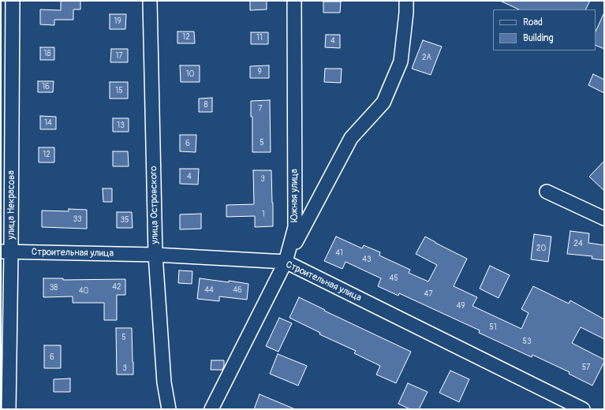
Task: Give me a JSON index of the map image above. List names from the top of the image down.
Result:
{
  "streets": {
    "street": [
      "Южная улица",
      "улица Некрасова",
      "улица Островского",
      "Строительная улица"
    ]
  },
  "crossings": [
    ["Южная улица", "Строительная улица"],
    ["улица Некрасова", "Строительная улица"],
    ["улица Островского", "Строительная улица"]
  ],
  "house_numbers": [
    "19",
    "12",
    "11",
    "4",
    "18",
    "17",
    "2А",
    "9",
    "10",
    "16",
    "15",
    "8",
    "7",
    "14",
    "13",
    "5",
    "6",
    "12",
    "4",
    "3",
    "1",
    "33",
    "35",
    "24",
    "20",
    "41",
    "43",
    "45",
    "42",
    "38",
    "44",
    "46",
    "40",
    "47",
    "49",
    "51",
    "5",
    "53",
    "6",
    "57",
    "3"
  ],
  "legend": ["Road", "Building"]
}
